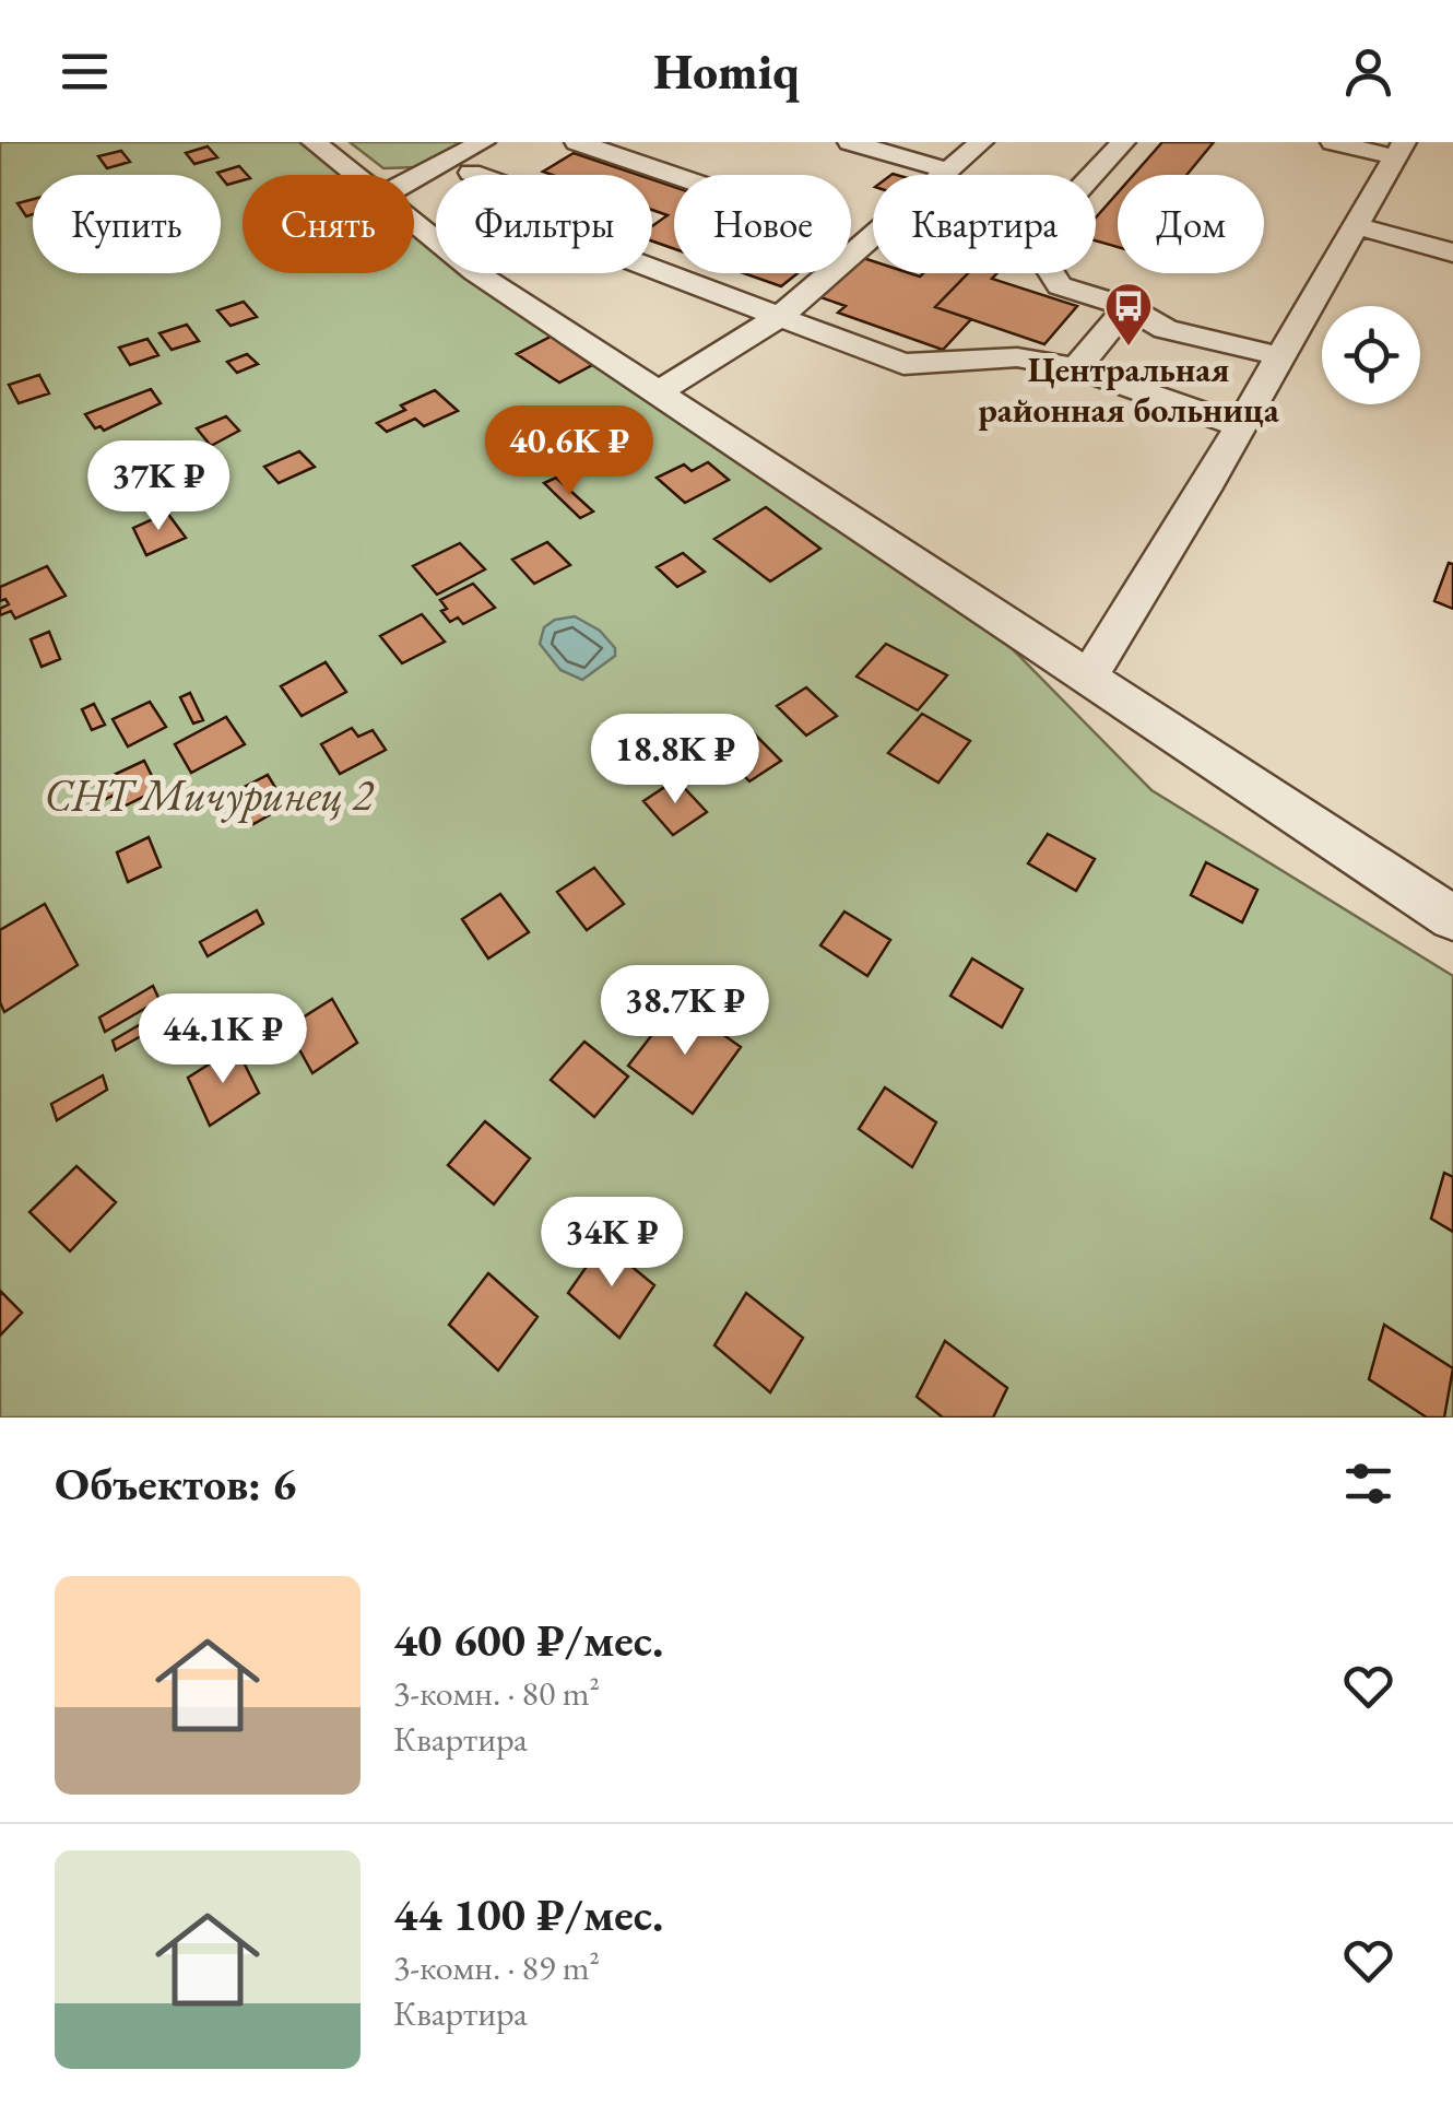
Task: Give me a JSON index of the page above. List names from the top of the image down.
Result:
{
  "parks": ["СНТ Мичуринец 2"],
  "places": {
    "bus stop": ["Центральная районная больница"]
  },
  "page": {
    "header": "Homiq",
    "chip": [
      "Купить",
      "Снять",
      "Фильтры",
      "Новое",
      "Квартира",
      "Дом"
    ],
    "price": [
      "40.6K ₽",
      "37K ₽",
      "18.8K ₽",
      "38.7K ₽",
      "44.1K ₽",
      "34K ₽"
    ],
    "heading": "Объектов: 6",
    "list": [
      {
        "name": "40 600 ₽/мес.",
        "note": "3-комн. · 80 m² · Квартира"
      },
      {
        "name": "44 100 ₽/мес.",
        "note": "3-комн. · 89 m² · Квартира"
      }
    ]
  }
}
